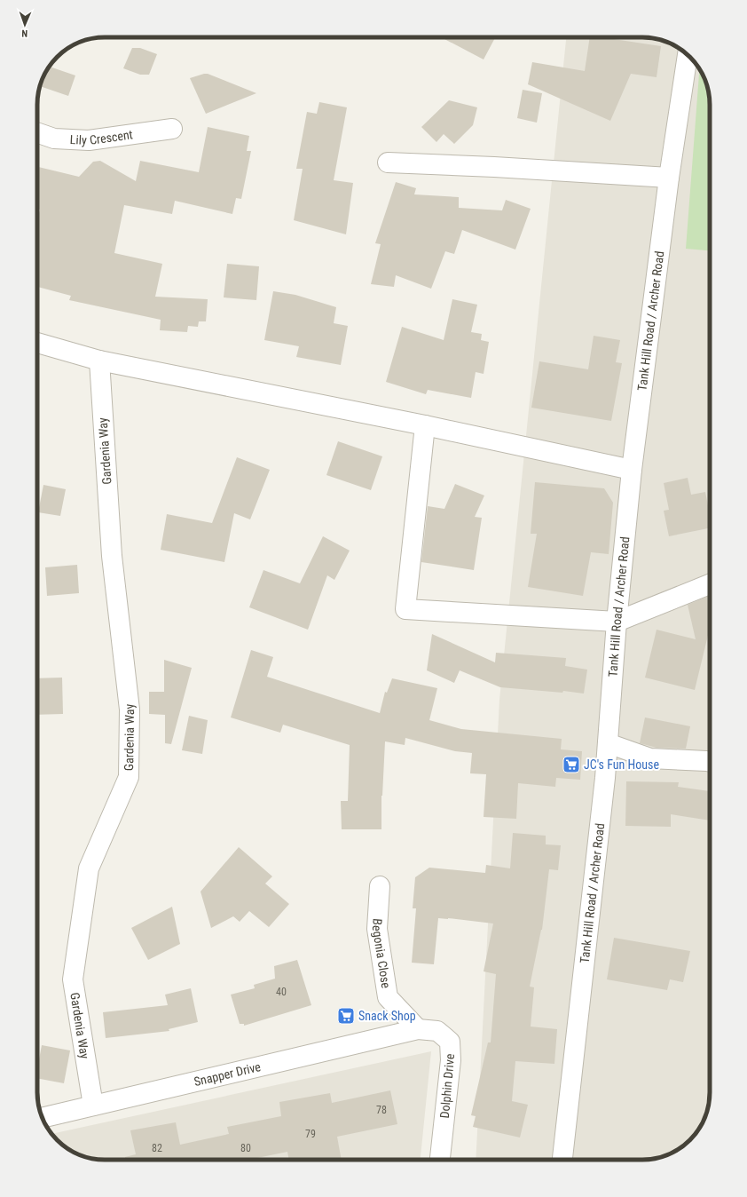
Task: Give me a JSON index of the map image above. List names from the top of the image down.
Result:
{
  "streets": {
    "street": [
      "Lily Crescent",
      "Tank Hill Road / Archer Road",
      "Gardenia Way",
      "Begonia Close",
      "Snapper Drive",
      "Dolphin Drive"
    ]
  },
  "crossings": [
    ["Gardenia Way", "Snapper Drive"],
    ["Begonia Close", "Snapper Drive"],
    ["Begonia Close", "Dolphin Drive"],
    ["Snapper Drive", "Dolphin Drive"]
  ],
  "places": {
    "supermarket": ["JC's Fun House", "Snack Shop"]
  },
  "house_numbers": [
    "40",
    "78",
    "79",
    "82",
    "80"
  ],
  "north": "bottom"
}
